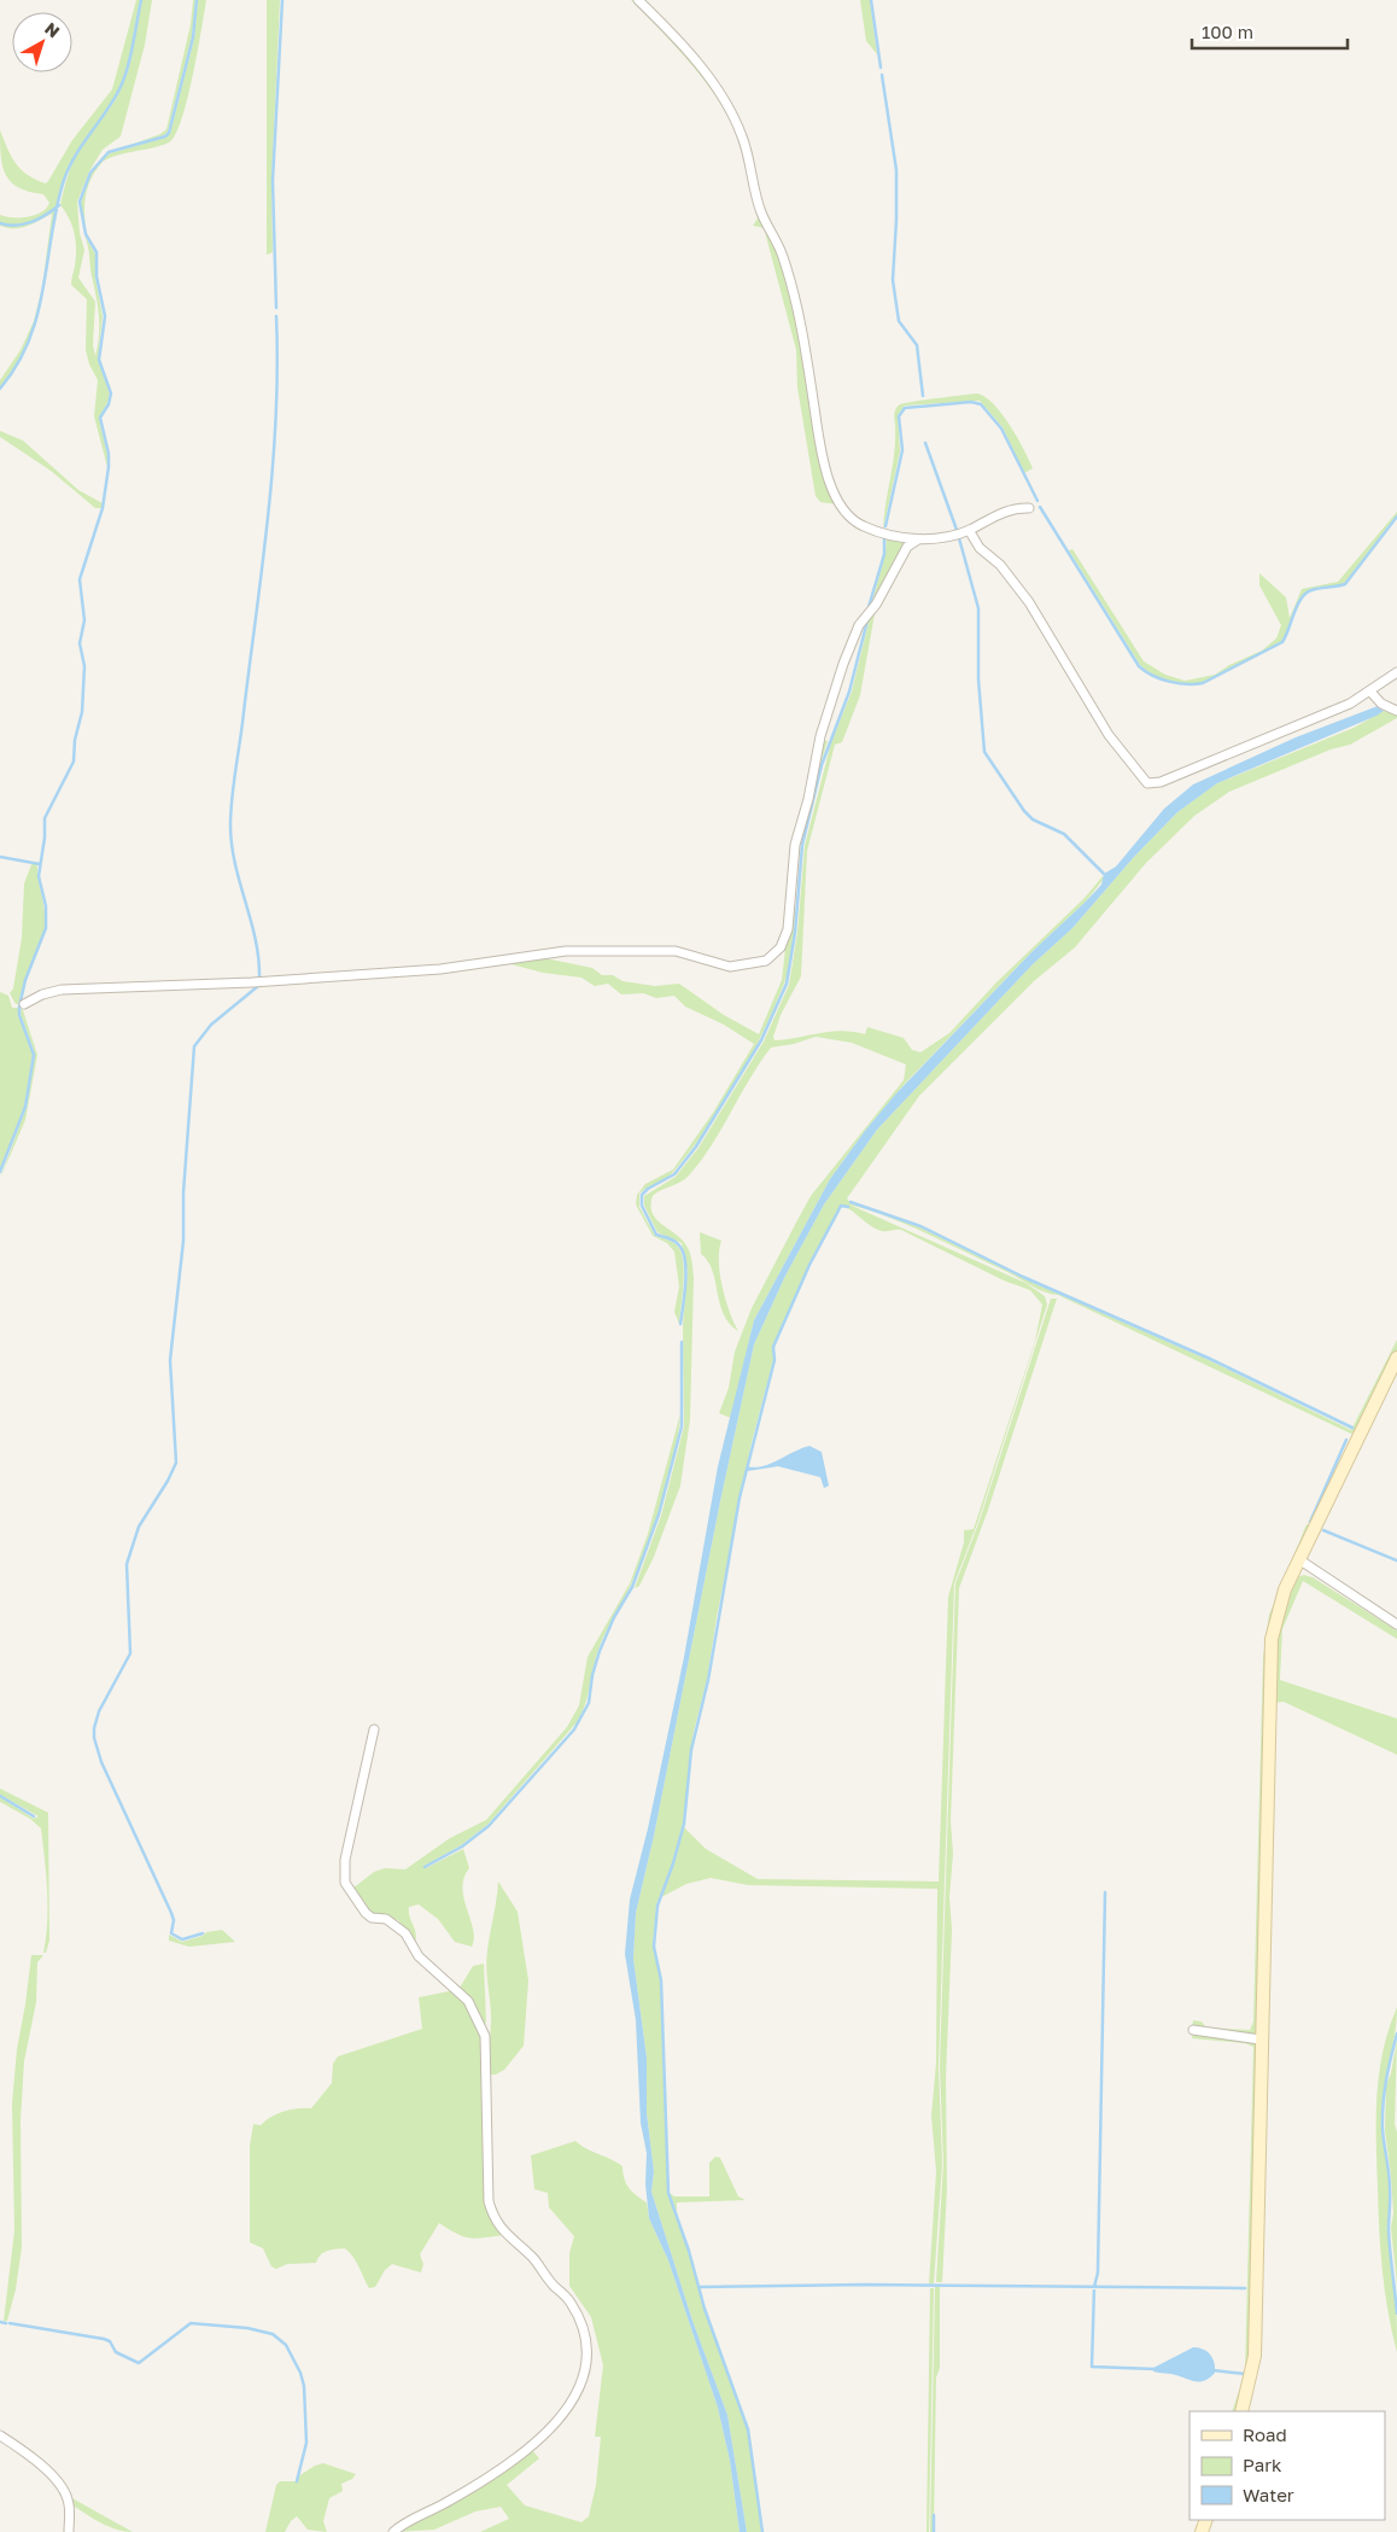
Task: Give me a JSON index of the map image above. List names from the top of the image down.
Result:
{
  "legend": ["Road", "Park", "Water"],
  "scale_bar": "100 m",
  "north": "top right"
}
